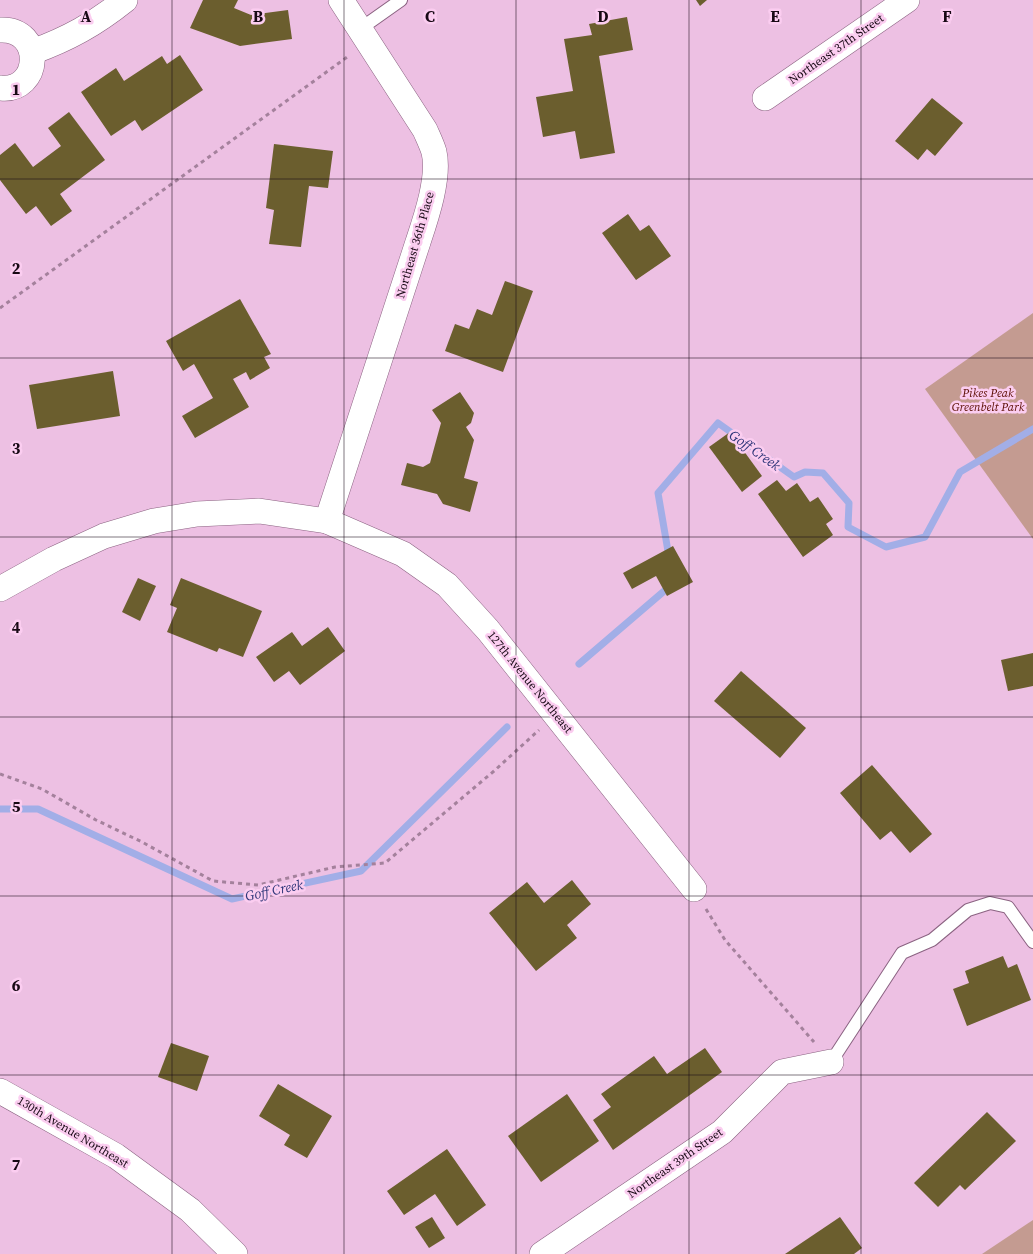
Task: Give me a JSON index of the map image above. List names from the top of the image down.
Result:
{
  "streets": {
    "street": [
      "Northeast 37th Street",
      "Northeast 36th Place",
      "127th Avenue Northeast",
      "130th Avenue Northeast",
      "Northeast 39th Street"
    ]
  },
  "crossings": [
    ["Northeast 36th Place", "127th Avenue Northeast"]
  ],
  "water": ["Goff Creek"],
  "parks": ["Pikes Peak Greenbelt Park"],
  "grid": {
    "columns": [
      "A",
      "B",
      "C",
      "D",
      "E",
      "F"
    ],
    "rows": [
      "1",
      "2",
      "3",
      "4",
      "5",
      "6",
      "7"
    ]
  }
}
